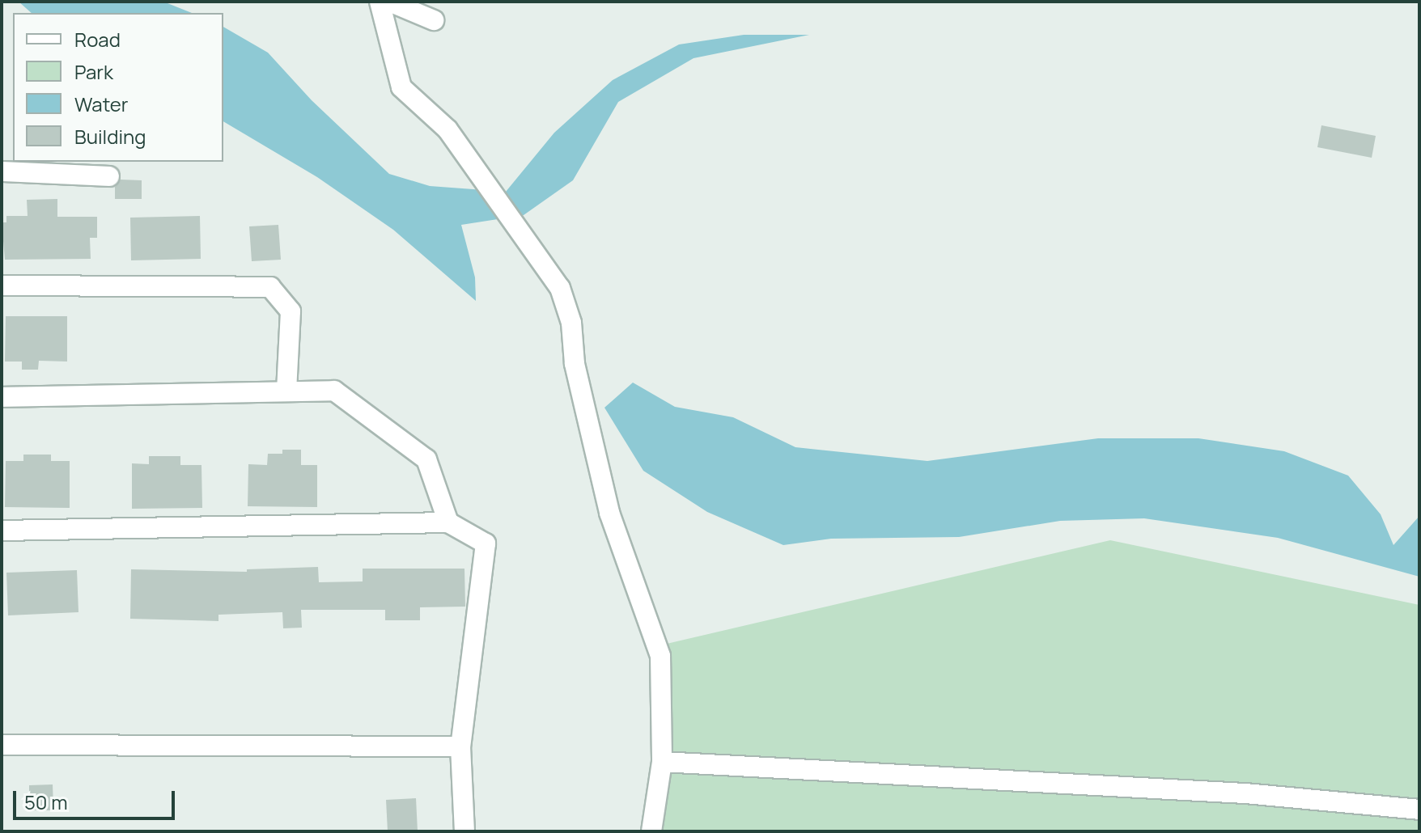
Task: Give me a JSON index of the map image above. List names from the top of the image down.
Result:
{
  "legend": [
    "Road",
    "Park",
    "Water",
    "Building"
  ],
  "scale_bar": "50 m"
}
